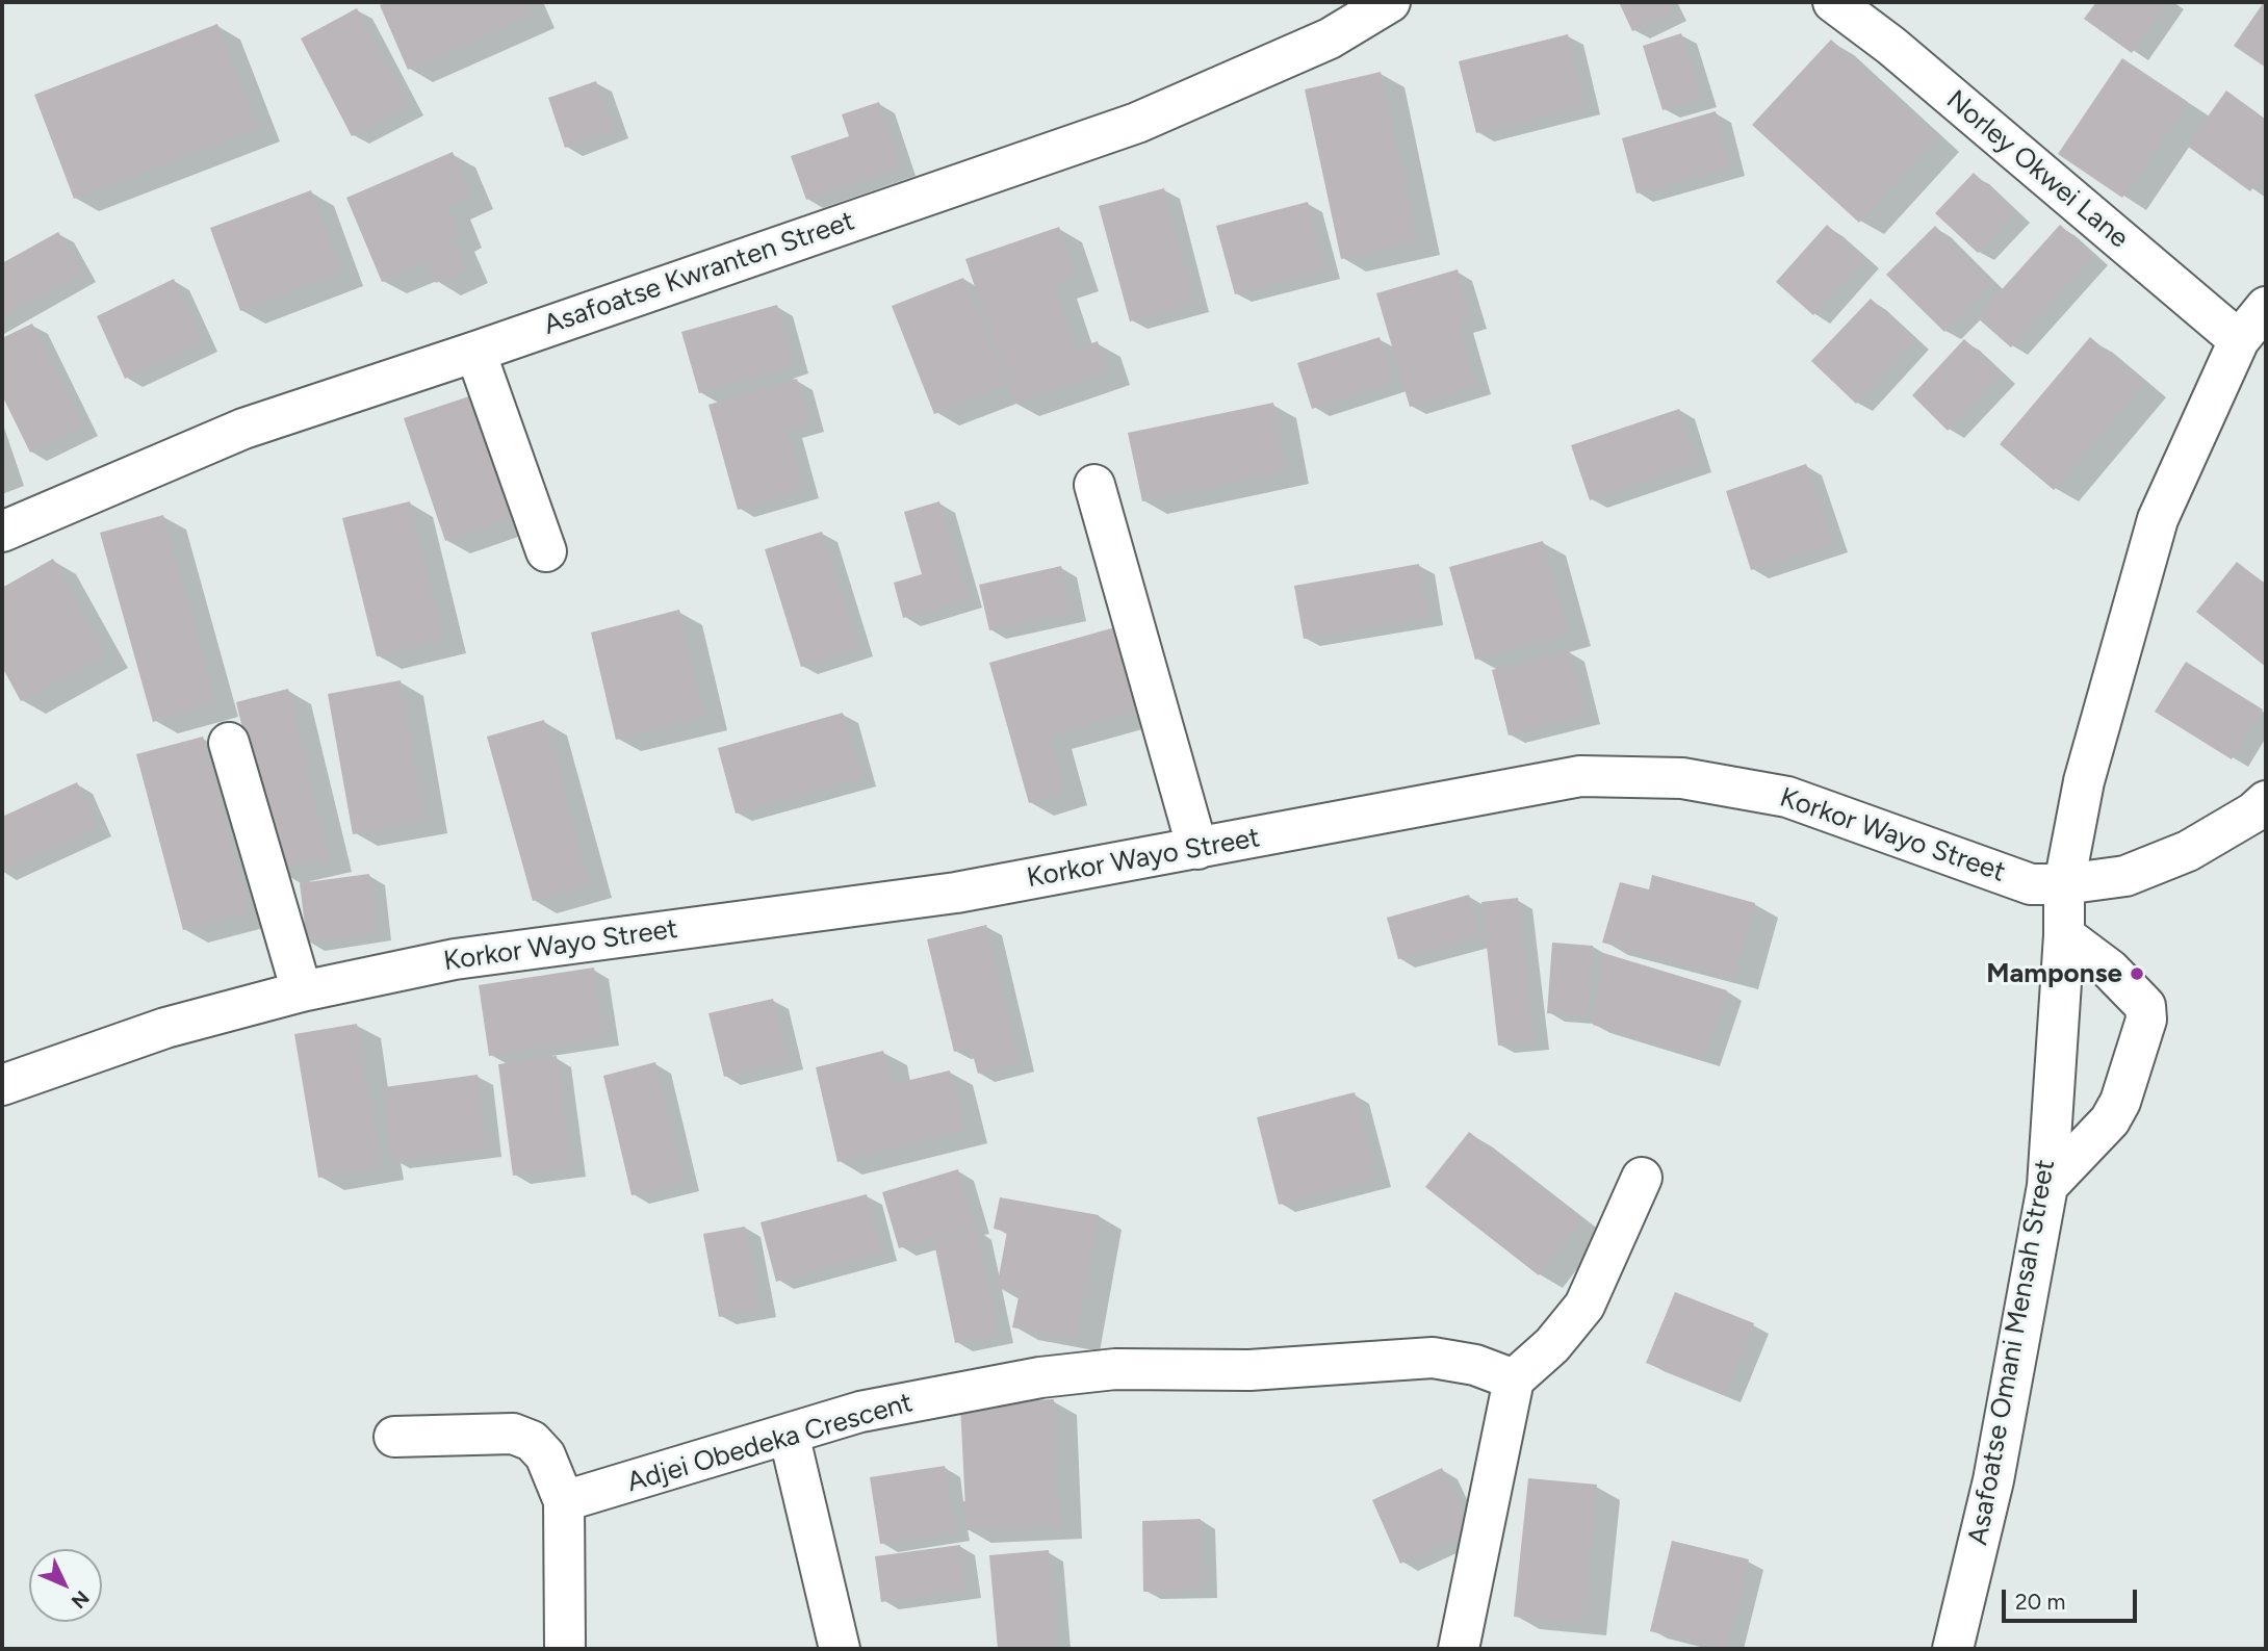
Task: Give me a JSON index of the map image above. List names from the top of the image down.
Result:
{
  "streets": {
    "street": [
      "Norley Okwei Lane",
      "Asafoatse Kwranten Street",
      "Korkor Wayo Street",
      "Asafoatse Omani Mensah Street",
      "Adjei Obedeka Crescent"
    ]
  },
  "crossings": [
    ["Norley Okwei Lane", "Asafoatse Omani Mensah Street"],
    ["Korkor Wayo Street", "Asafoatse Omani Mensah Street"]
  ],
  "places": ["Mamponse"],
  "scale_bar": "20 m",
  "north": "bottom right"
}
